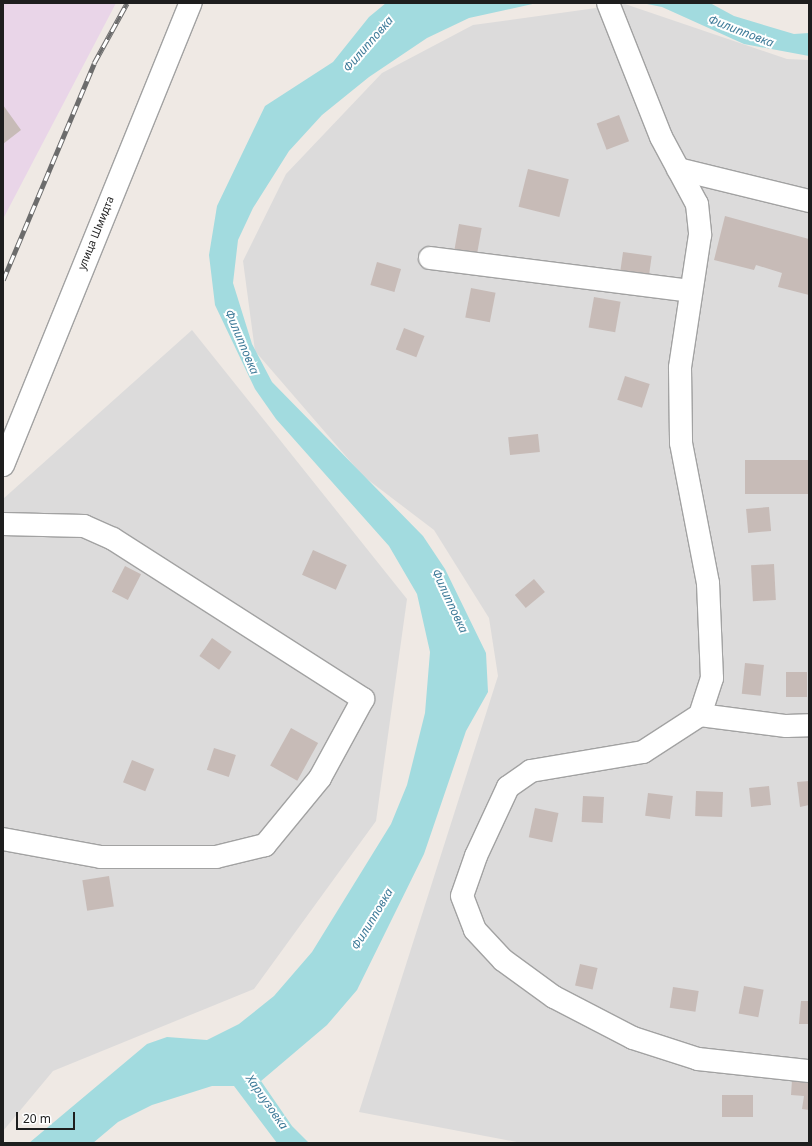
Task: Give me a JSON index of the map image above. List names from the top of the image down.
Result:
{
  "streets": {
    "street": ["улица Шмидта"]
  },
  "water": ["Филипповка", "Хариузовка"],
  "scale_bar": "20 m"
}
